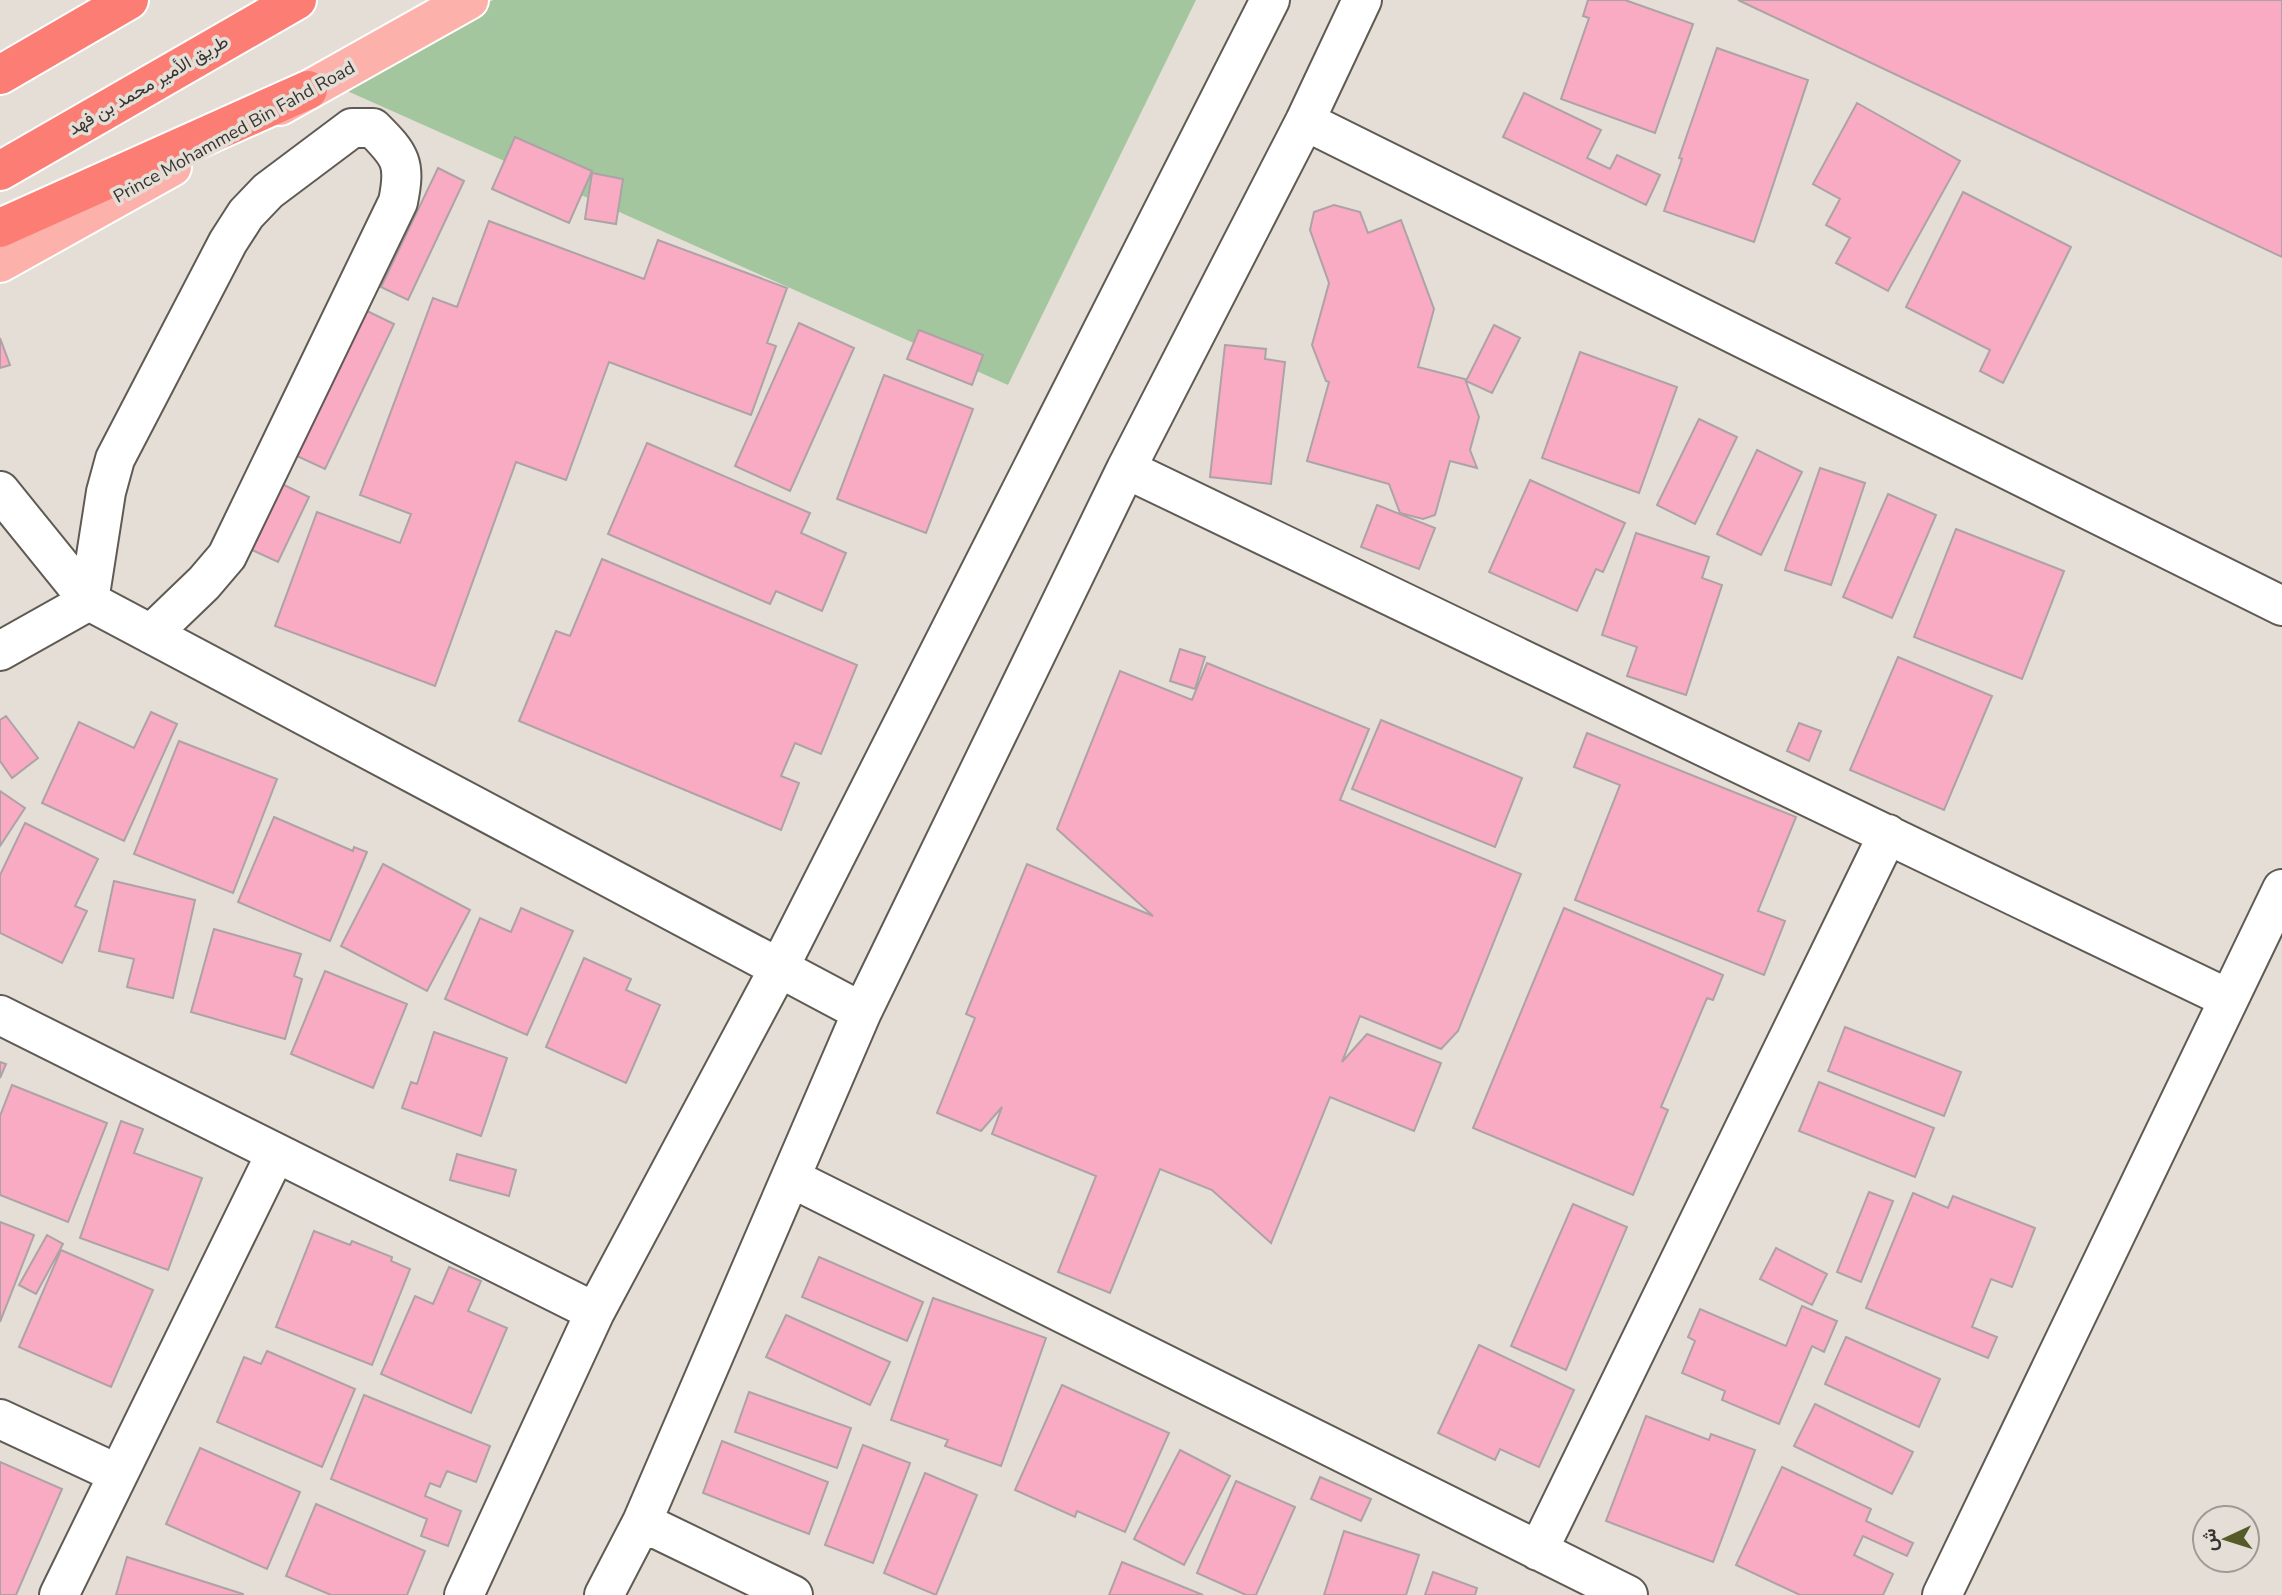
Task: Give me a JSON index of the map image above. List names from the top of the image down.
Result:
{
  "streets": {
    "highway": ["طريق الأمير محمد بن فهد"],
    "main road": ["Prince Mohammed Bin Fahd Road"]
  },
  "north": "left"
}
